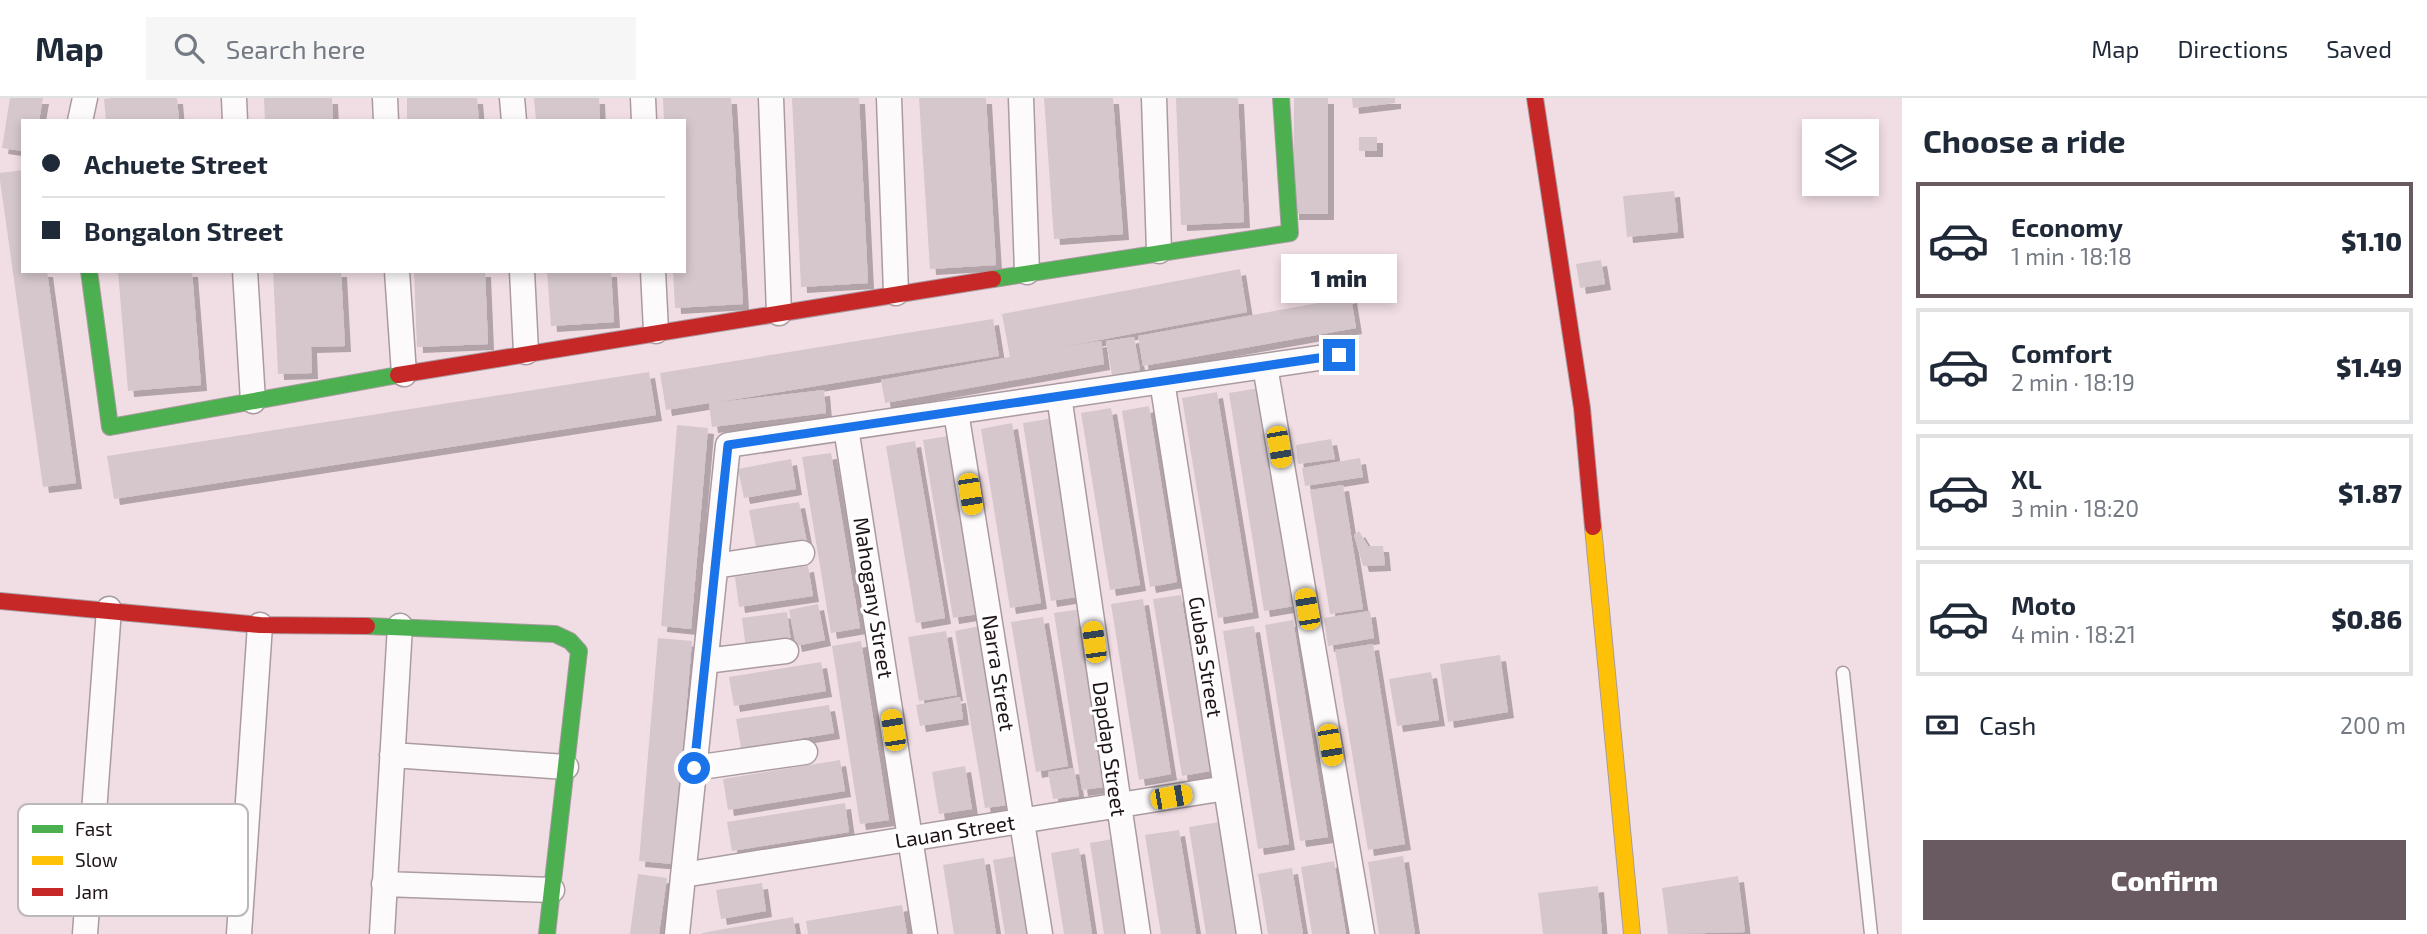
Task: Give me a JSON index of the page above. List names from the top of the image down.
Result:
{
  "streets": {
    "street": [
      "Mahogany Street",
      "Gubas Street",
      "Narra Street",
      "Dapdap Street",
      "Lauan Street"
    ]
  },
  "crossings": [
    ["Mahogany Street", "Lauan Street"],
    ["Gubas Street", "Lauan Street"],
    ["Narra Street", "Lauan Street"],
    ["Dapdap Street", "Lauan Street"]
  ],
  "legend": ["Fast", "Slow", "Jam"],
  "page": {
    "header": "Map",
    "search": "Search here",
    "nav": ["Map", "Directions", "Saved"],
    "heading": "Choose a ride",
    "banner": ["Achuete Street", "Bongalon Street"],
    "list": [
      {
        "name": "Economy",
        "note": "1 min · 18:18",
        "value": "$1.10"
      },
      {
        "name": "Comfort",
        "note": "2 min · 18:19",
        "value": "$1.49"
      },
      {
        "name": "XL",
        "note": "3 min · 18:20",
        "value": "$1.87"
      },
      {
        "name": "Moto",
        "note": "4 min · 18:21",
        "value": "$0.86"
      }
    ],
    "bubble": "1 min",
    "pay": ["Cash", "200 m"],
    "buttons": "Confirm"
  }
}
